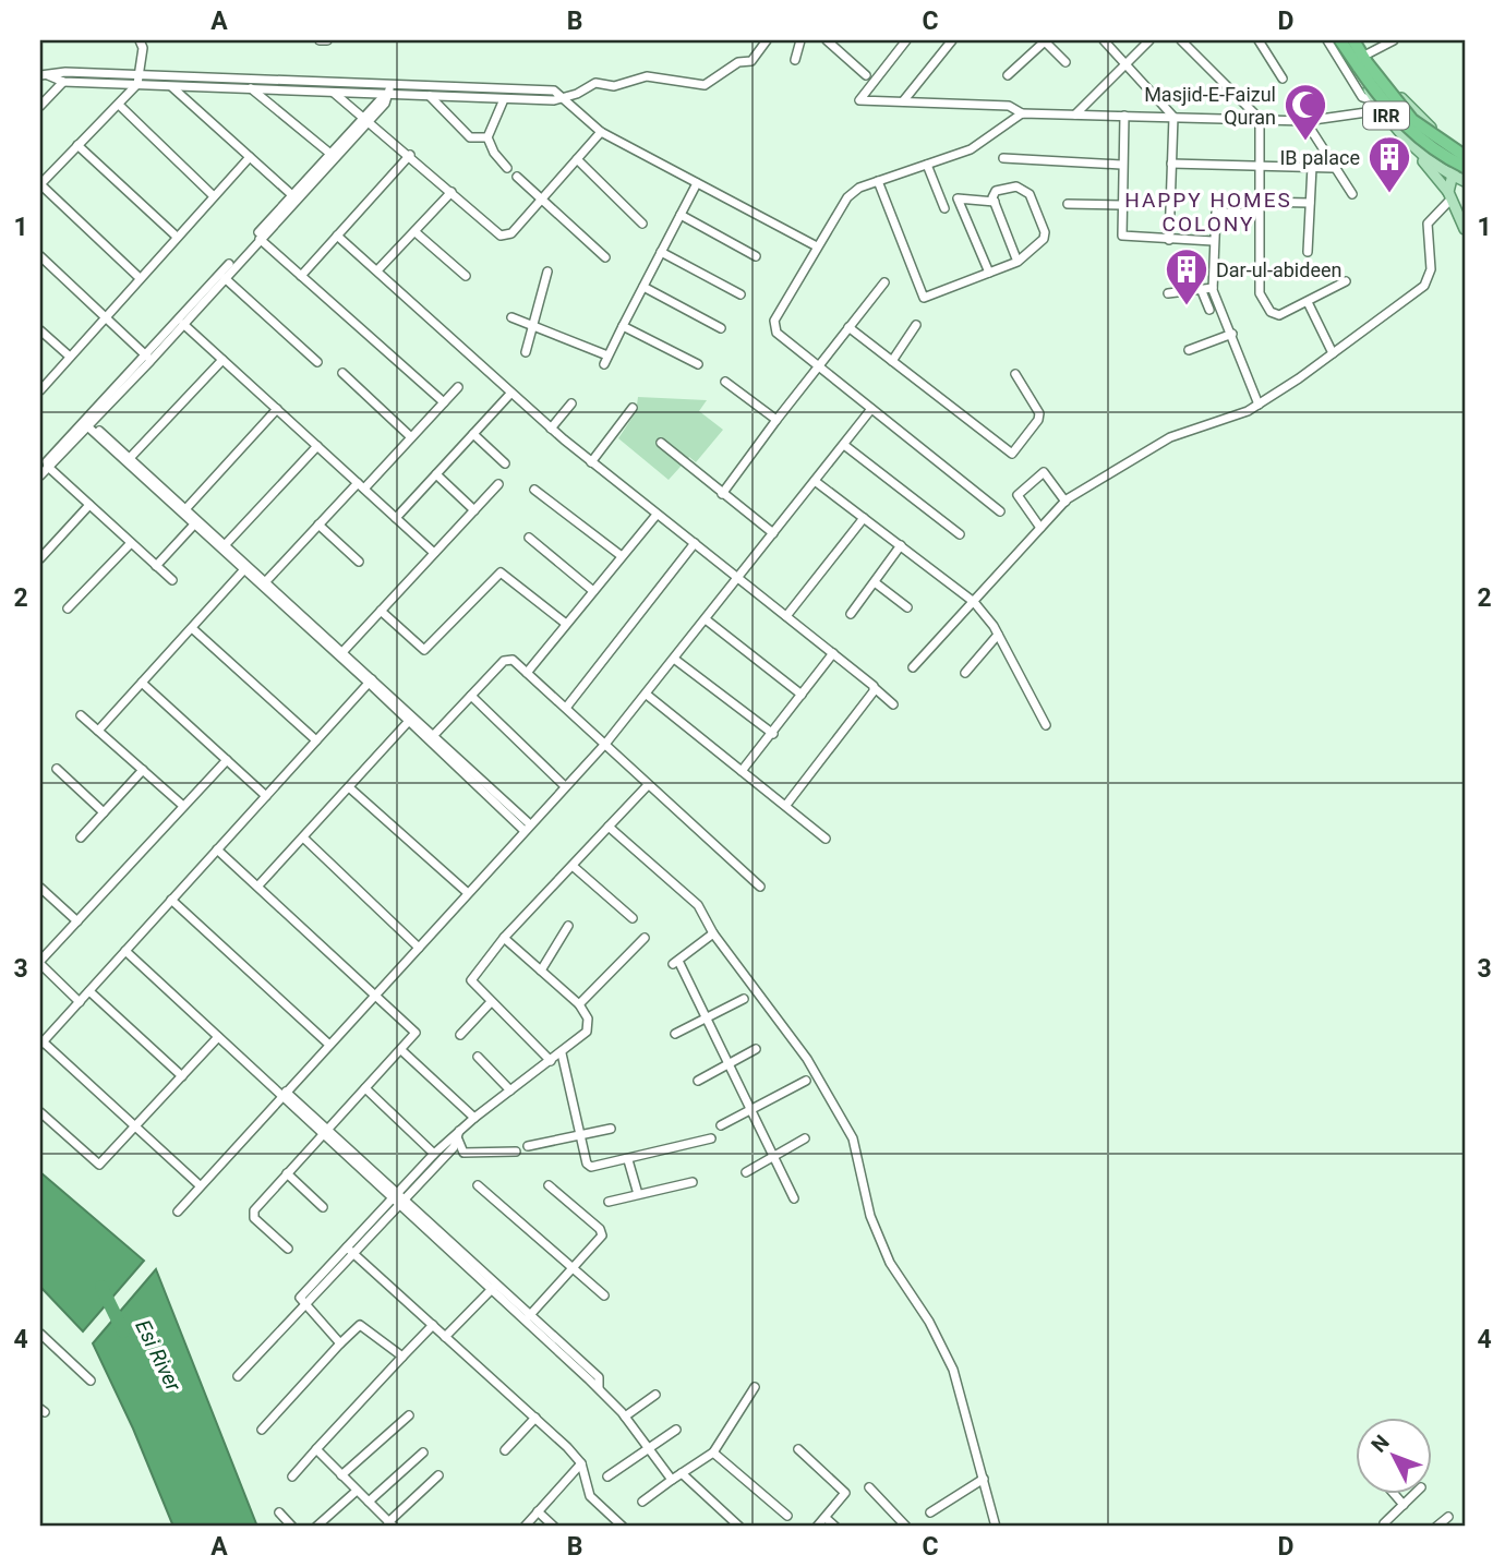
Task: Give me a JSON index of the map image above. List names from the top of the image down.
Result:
{
  "streets": {
    "main road": ["IRR"]
  },
  "districts": ["HAPPY HOMES COLONY"],
  "water": ["Esi River"],
  "places": {
    "mosque": ["Masjid-E-Faizul Quran"],
    "building": ["IB palace", "Dar-ul-abideen"]
  },
  "north": "top left",
  "grid": {
    "columns": [
      "A",
      "B",
      "C",
      "D"
    ],
    "rows": [
      "1",
      "2",
      "3",
      "4"
    ]
  }
}
